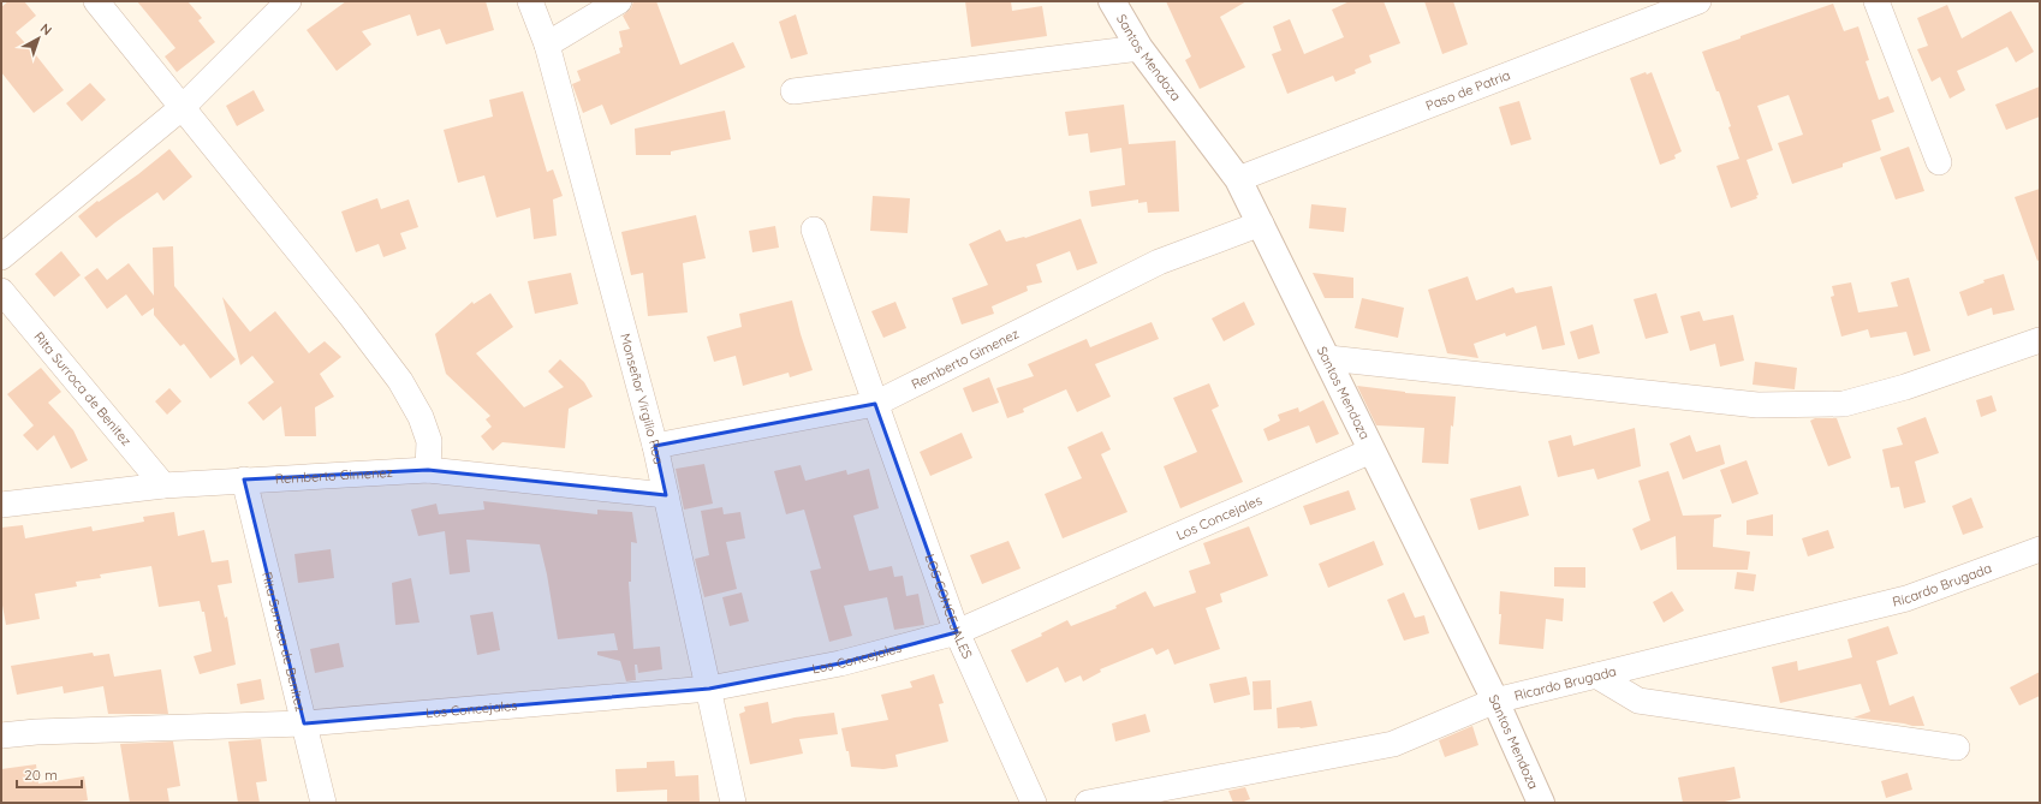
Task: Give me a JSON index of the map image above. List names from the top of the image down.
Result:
{
  "streets": {
    "street": [
      "Santos Mendoza",
      "Paso de Patria",
      "Remberto Gimenez",
      "Rita Surroca de Benitez",
      "Monseñor Virgilio Roa",
      "Los Concejales",
      "Ricardo Brugada",
      "LOS CONCEJALES",
      "Rita Surroca de Benítez"
    ]
  },
  "crossings": [
    ["Santos Mendoza", "Paso de Patria"],
    ["Santos Mendoza", "Remberto Gimenez"],
    ["Santos Mendoza", "Los Concejales"],
    ["Santos Mendoza", "Ricardo Brugada"],
    ["Remberto Gimenez", "Rita Surroca de Benitez"],
    ["Remberto Gimenez", "Monseñor Virgilio Roa"],
    ["Remberto Gimenez", "LOS CONCEJALES"],
    ["Remberto Gimenez", "Rita Surroca de Benítez"],
    ["Monseñor Virgilio Roa", "Los Concejales"],
    ["Los Concejales", "LOS CONCEJALES"],
    ["Los Concejales", "Rita Surroca de Benítez"]
  ],
  "scale_bar": "20 m",
  "north": "top right"
}
